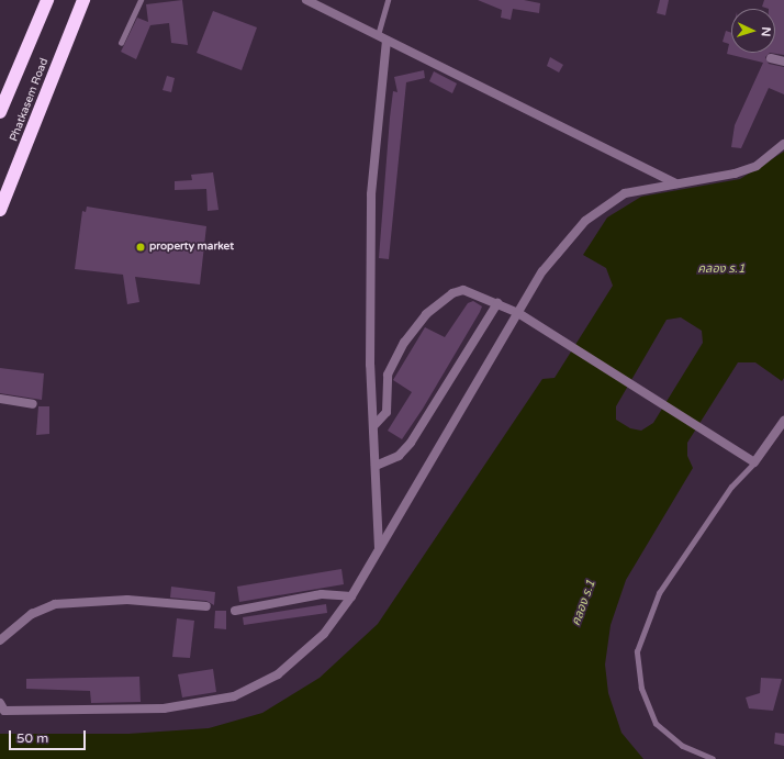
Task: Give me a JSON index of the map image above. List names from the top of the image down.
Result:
{
  "streets": {
    "highway": ["Phatkasem Road"]
  },
  "water": ["คลอง ร.1"],
  "places": ["property market"],
  "scale_bar": "50 m",
  "north": "right"
}
